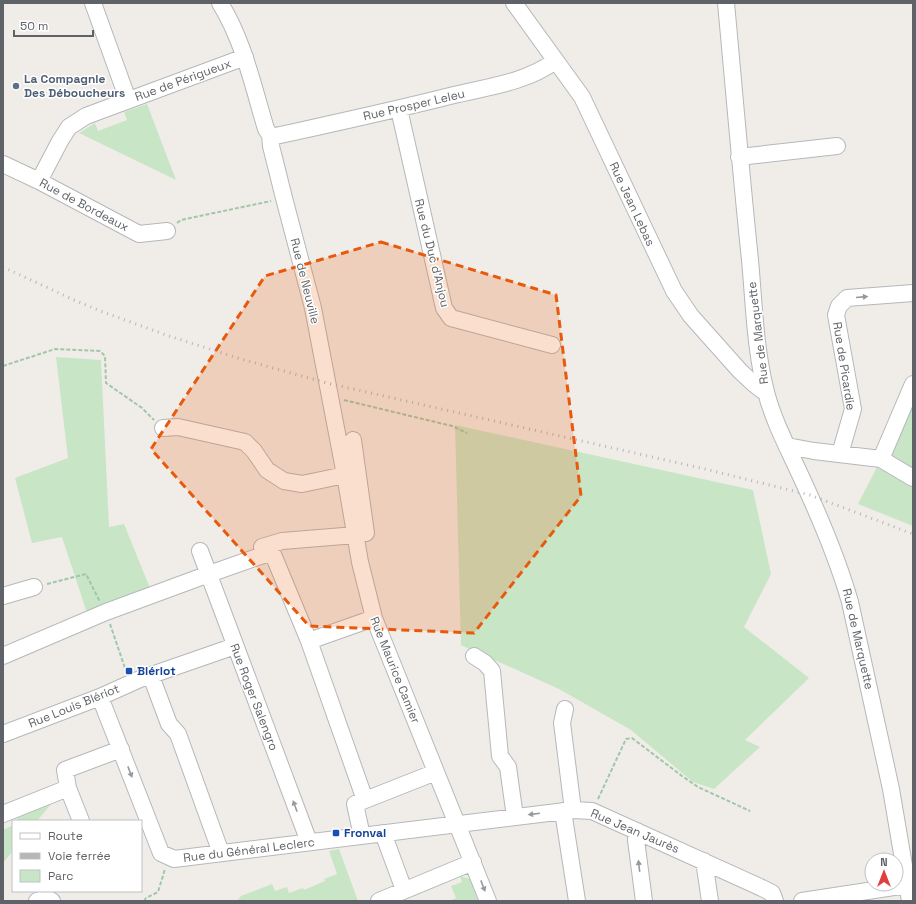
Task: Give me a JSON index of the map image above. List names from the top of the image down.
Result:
{
  "streets": {
    "street": [
      "Rue de Périgueux",
      "Rue Prosper Leleu",
      "Rue Jean Lebas",
      "Rue de Bordeaux",
      "Rue du Duc d'Anjou",
      "Rue de Neuville",
      "Rue de Marquette",
      "Rue de Picardie",
      "Rue Maurice Camier",
      "Rue Roger Salengro",
      "Rue Louis Blériot",
      "Rue Jean Jaurès",
      "Rue du Général Leclerc"
    ]
  },
  "crossings": [
    ["Rue de Périgueux", "Rue de Bordeaux"],
    ["Rue de Périgueux", "Rue de Neuville"],
    ["Rue Prosper Leleu", "Rue Jean Lebas"],
    ["Rue Prosper Leleu", "Rue du Duc d'Anjou"],
    ["Rue Prosper Leleu", "Rue de Neuville"],
    ["Rue Jean Lebas", "Rue de Marquette"],
    ["Rue de Neuville", "Rue Maurice Camier"],
    ["Rue Maurice Camier", "Rue Jean Jaurès"],
    ["Rue Maurice Camier", "Rue du Général Leclerc"],
    ["Rue Roger Salengro", "Rue Louis Blériot"],
    ["Rue Roger Salengro", "Rue du Général Leclerc"],
    ["Rue Louis Blériot", "Rue du Général Leclerc"],
    ["Rue Jean Jaurès", "Rue du Général Leclerc"]
  ],
  "places": {
    "other": ["La Compagnie Des Déboucheurs"],
    "transit": ["Blériot", "Fronval"]
  },
  "legend": ["Route", "Voie ferrée", "Parc"],
  "scale_bar": "50 m",
  "north": "top"
}
